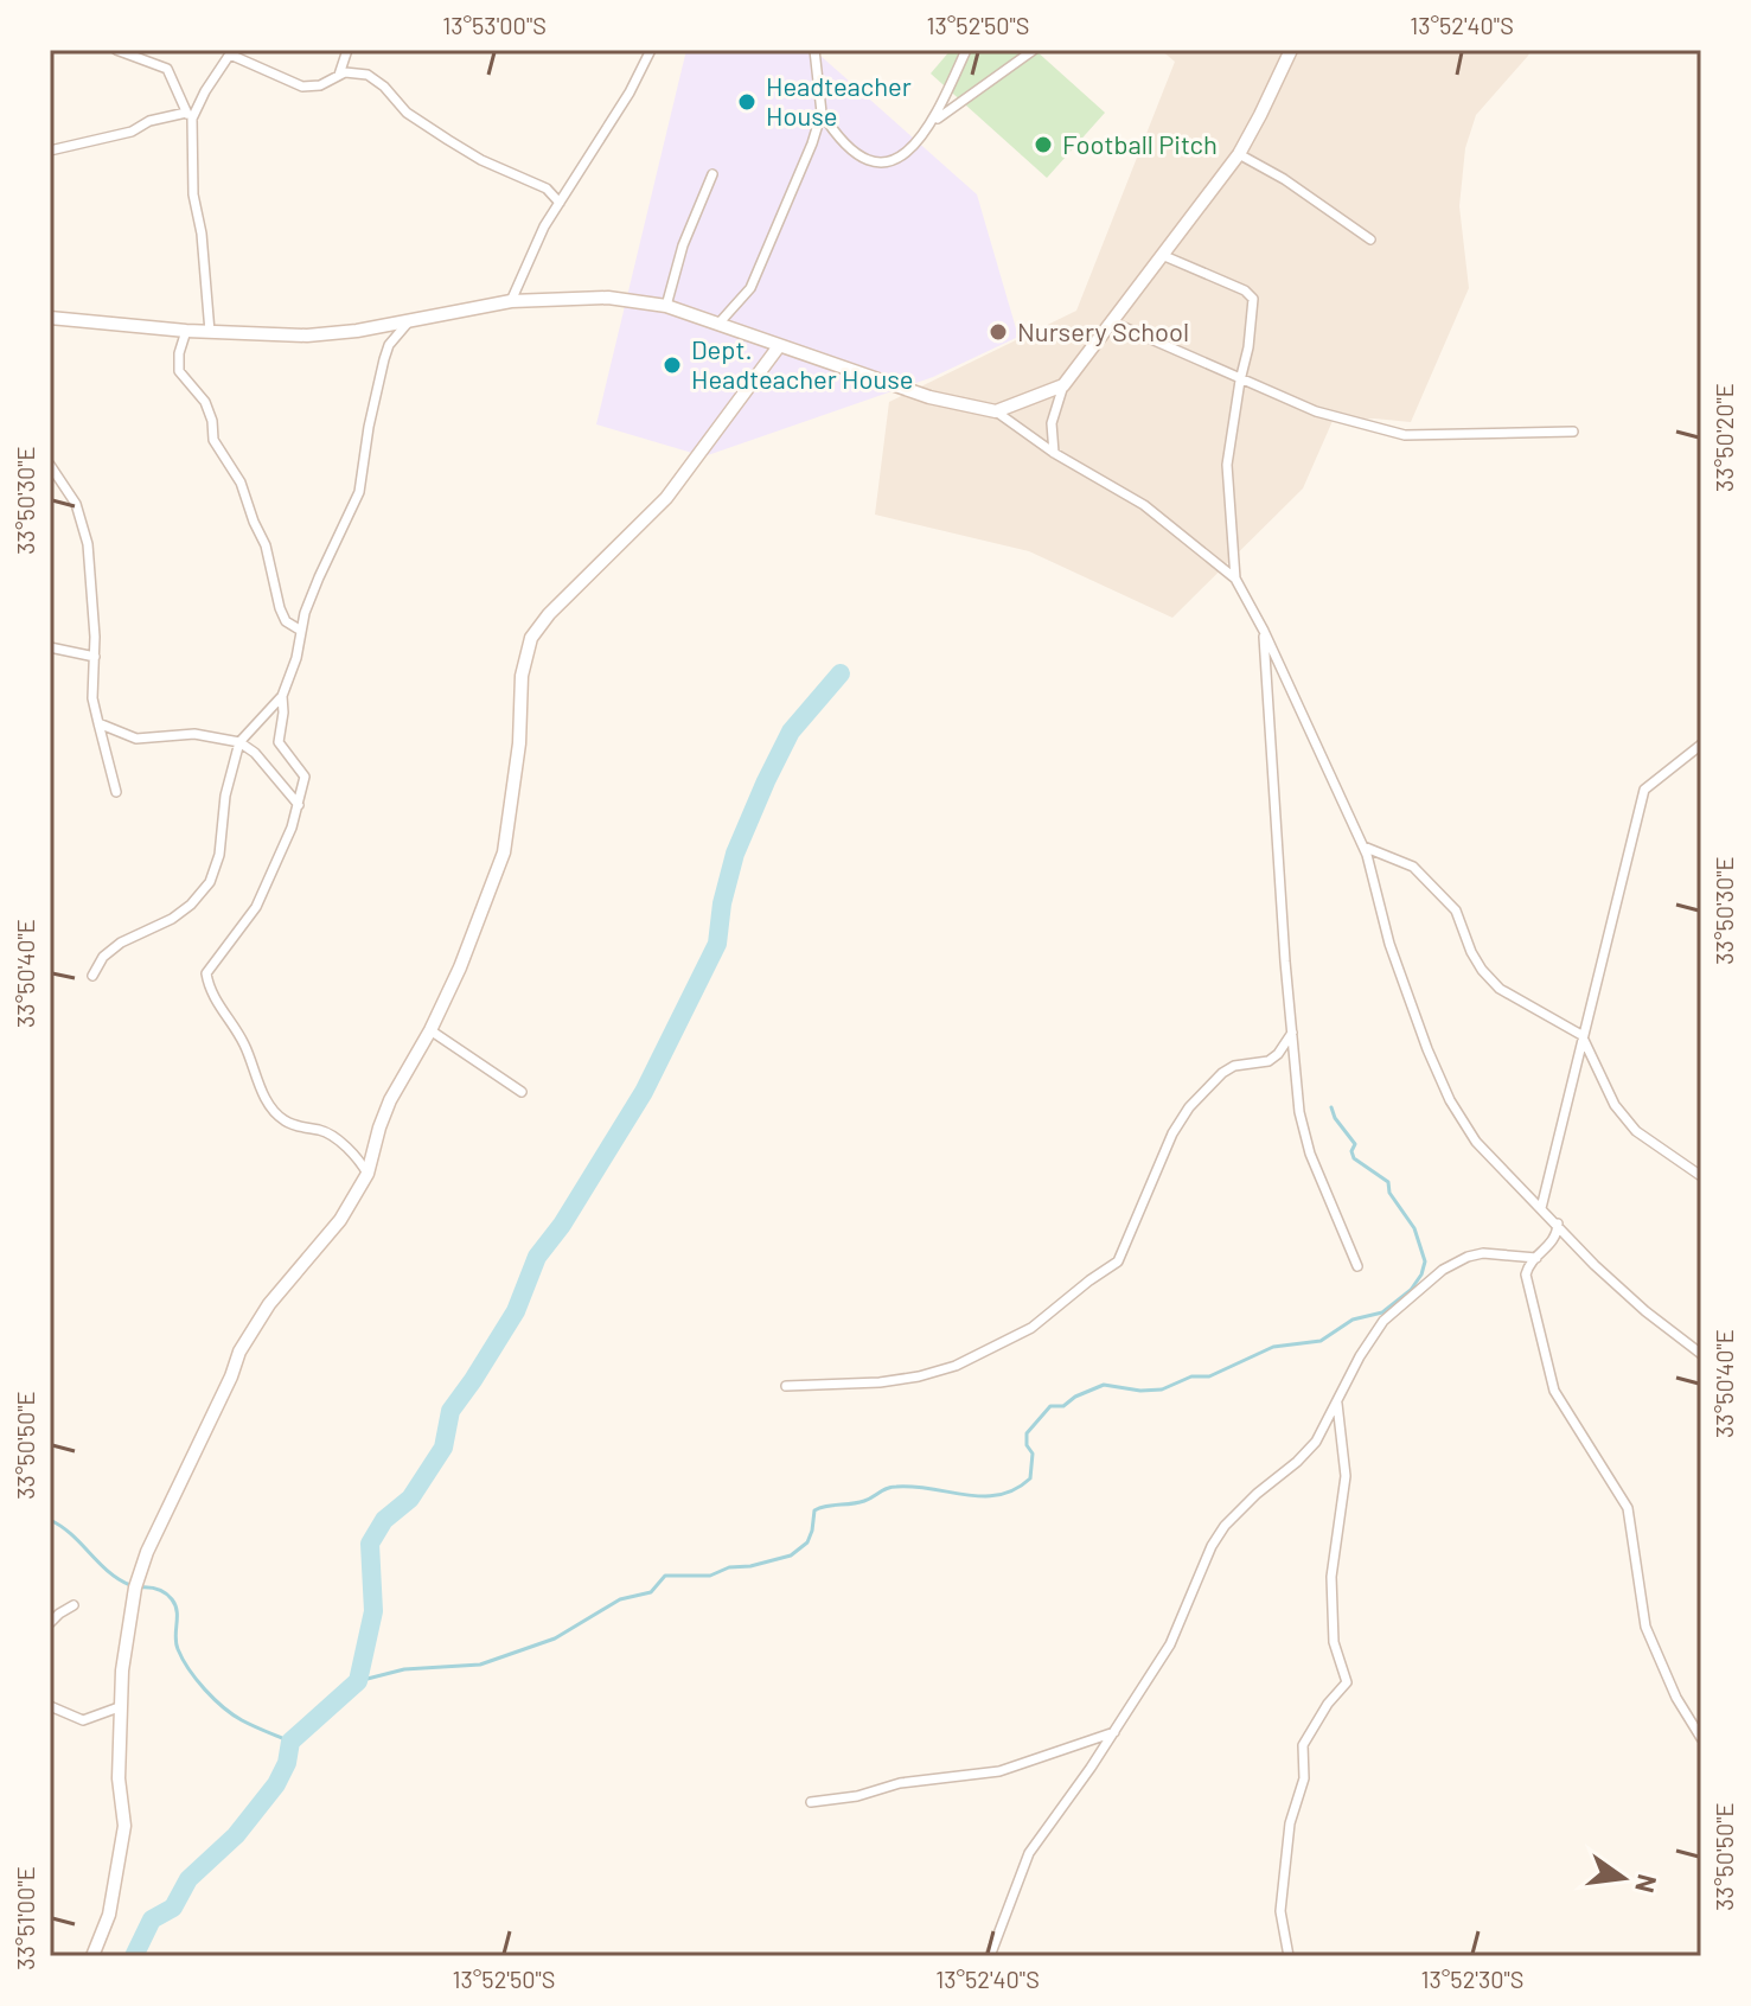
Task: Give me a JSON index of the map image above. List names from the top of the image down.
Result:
{
  "places": [
    "Headteacher House",
    "Football Pitch",
    "Nursery School",
    "Dept. Headteacher House"
  ],
  "north": "right",
  "coordinates": [
    "13°53'00\"S",
    "13°52'50\"S",
    "13°52'40\"S",
    "33°50'20\"E",
    "33°50'30\"E",
    "33°50'40\"E",
    "33°50'50\"E",
    "33°51'00\"E",
    "13°52'30\"S"
  ]
}
